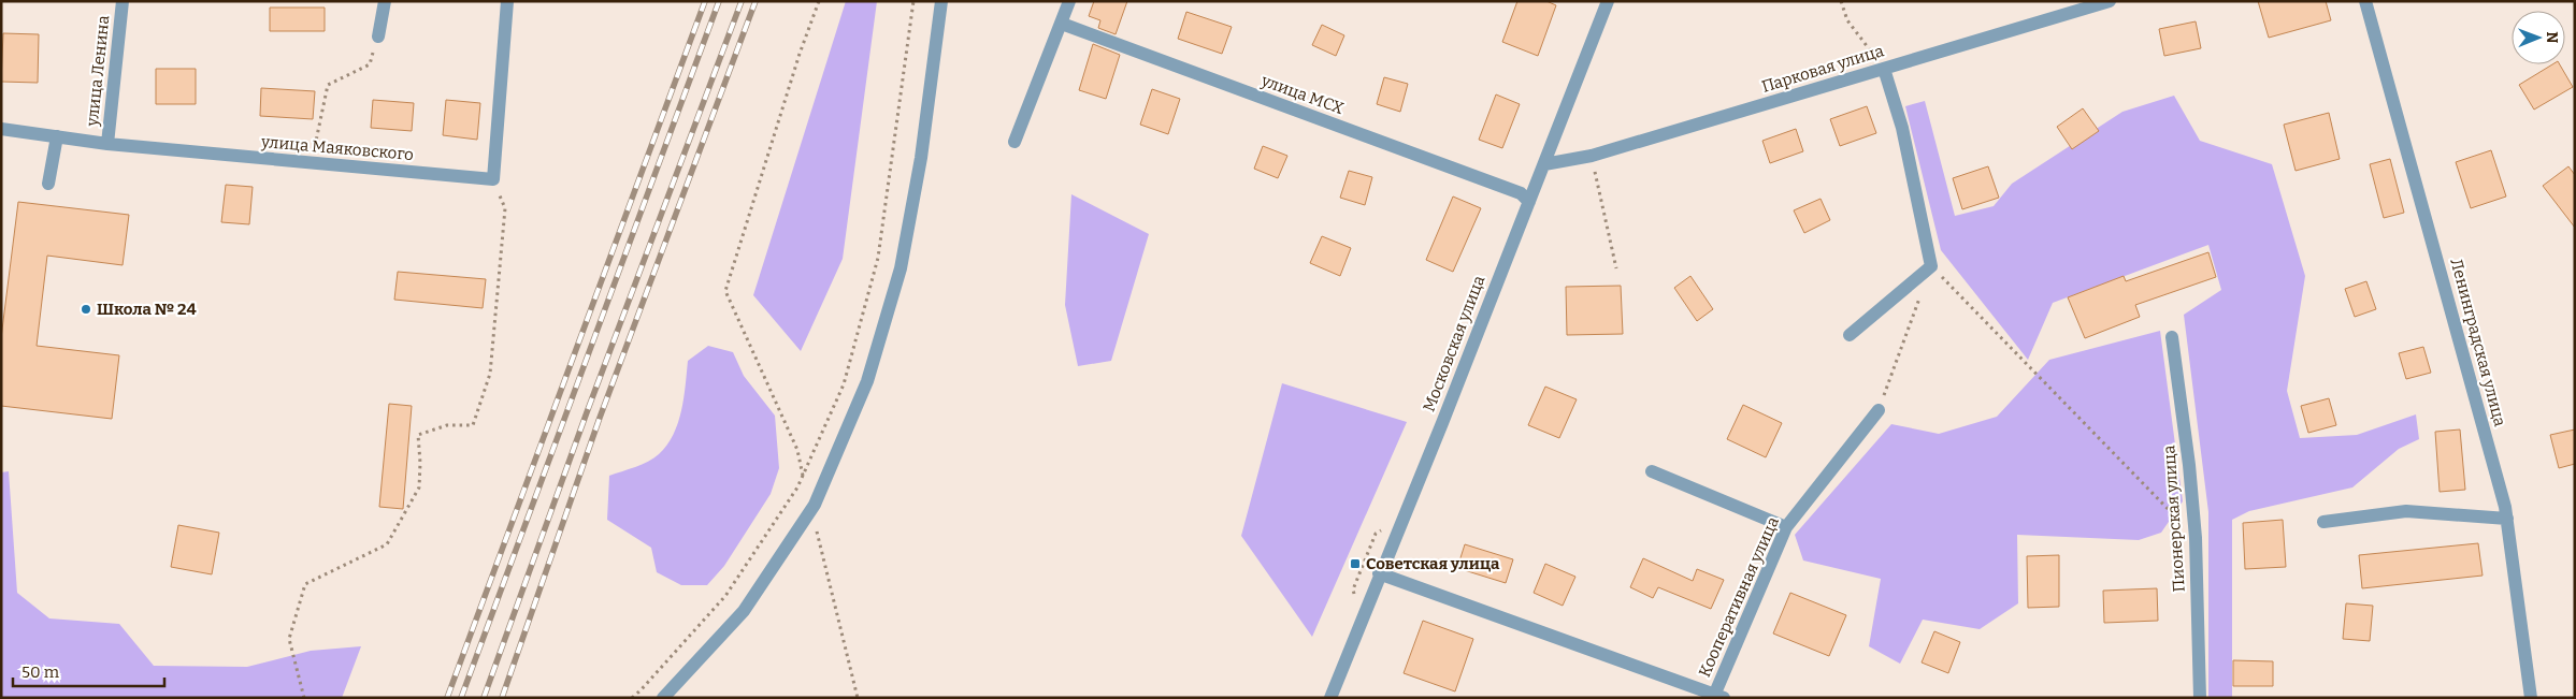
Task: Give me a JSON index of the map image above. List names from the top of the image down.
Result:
{
  "streets": {
    "street": [
      "Парковая улица",
      "улица Ленина",
      "улица МСХ",
      "улица Маяковского",
      "Ленинградская улица",
      "Московская улица",
      "Пионерская улица",
      "Кооперативная улица"
    ]
  },
  "crossings": [
    ["Парковая улица", "Московская улица"],
    ["улица Ленина", "улица Маяковского"],
    ["улица МСХ", "Московская улица"]
  ],
  "places": {
    "other": ["Школа № 24"],
    "transit": ["Советская улица"]
  },
  "scale_bar": "50 m",
  "north": "right"
}
